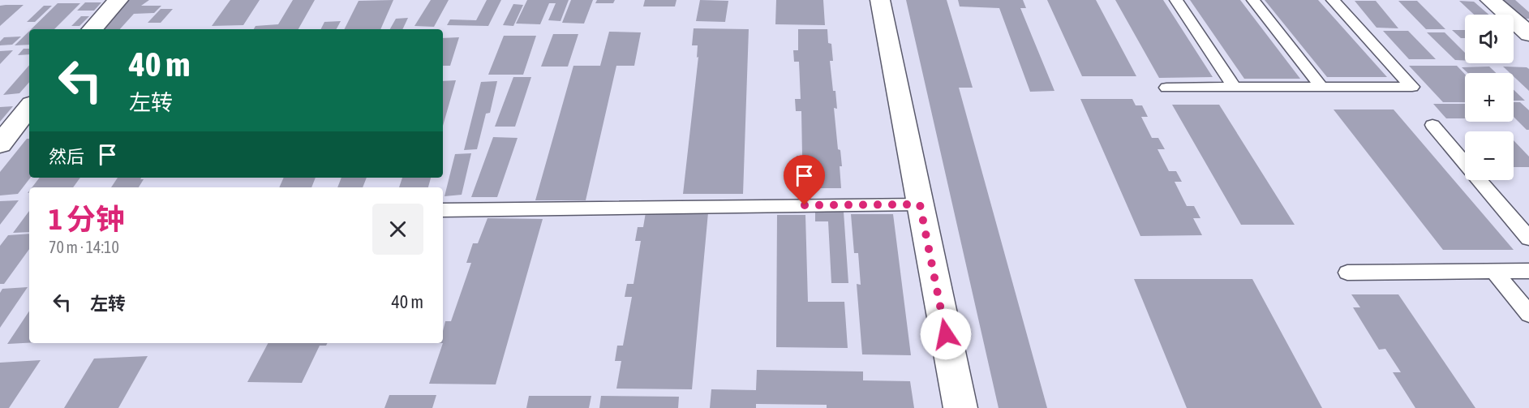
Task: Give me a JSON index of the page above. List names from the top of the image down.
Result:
{
  "page": {
    "map_buttons": ["+", "−"],
    "turn": ["40 m", "左转"],
    "then": "然后",
    "heading": ["1 分钟", "70 m · 14:10"],
    "list": [
      {
        "name": "左转",
        "value": "40 m"
      }
    ]
  }
}
